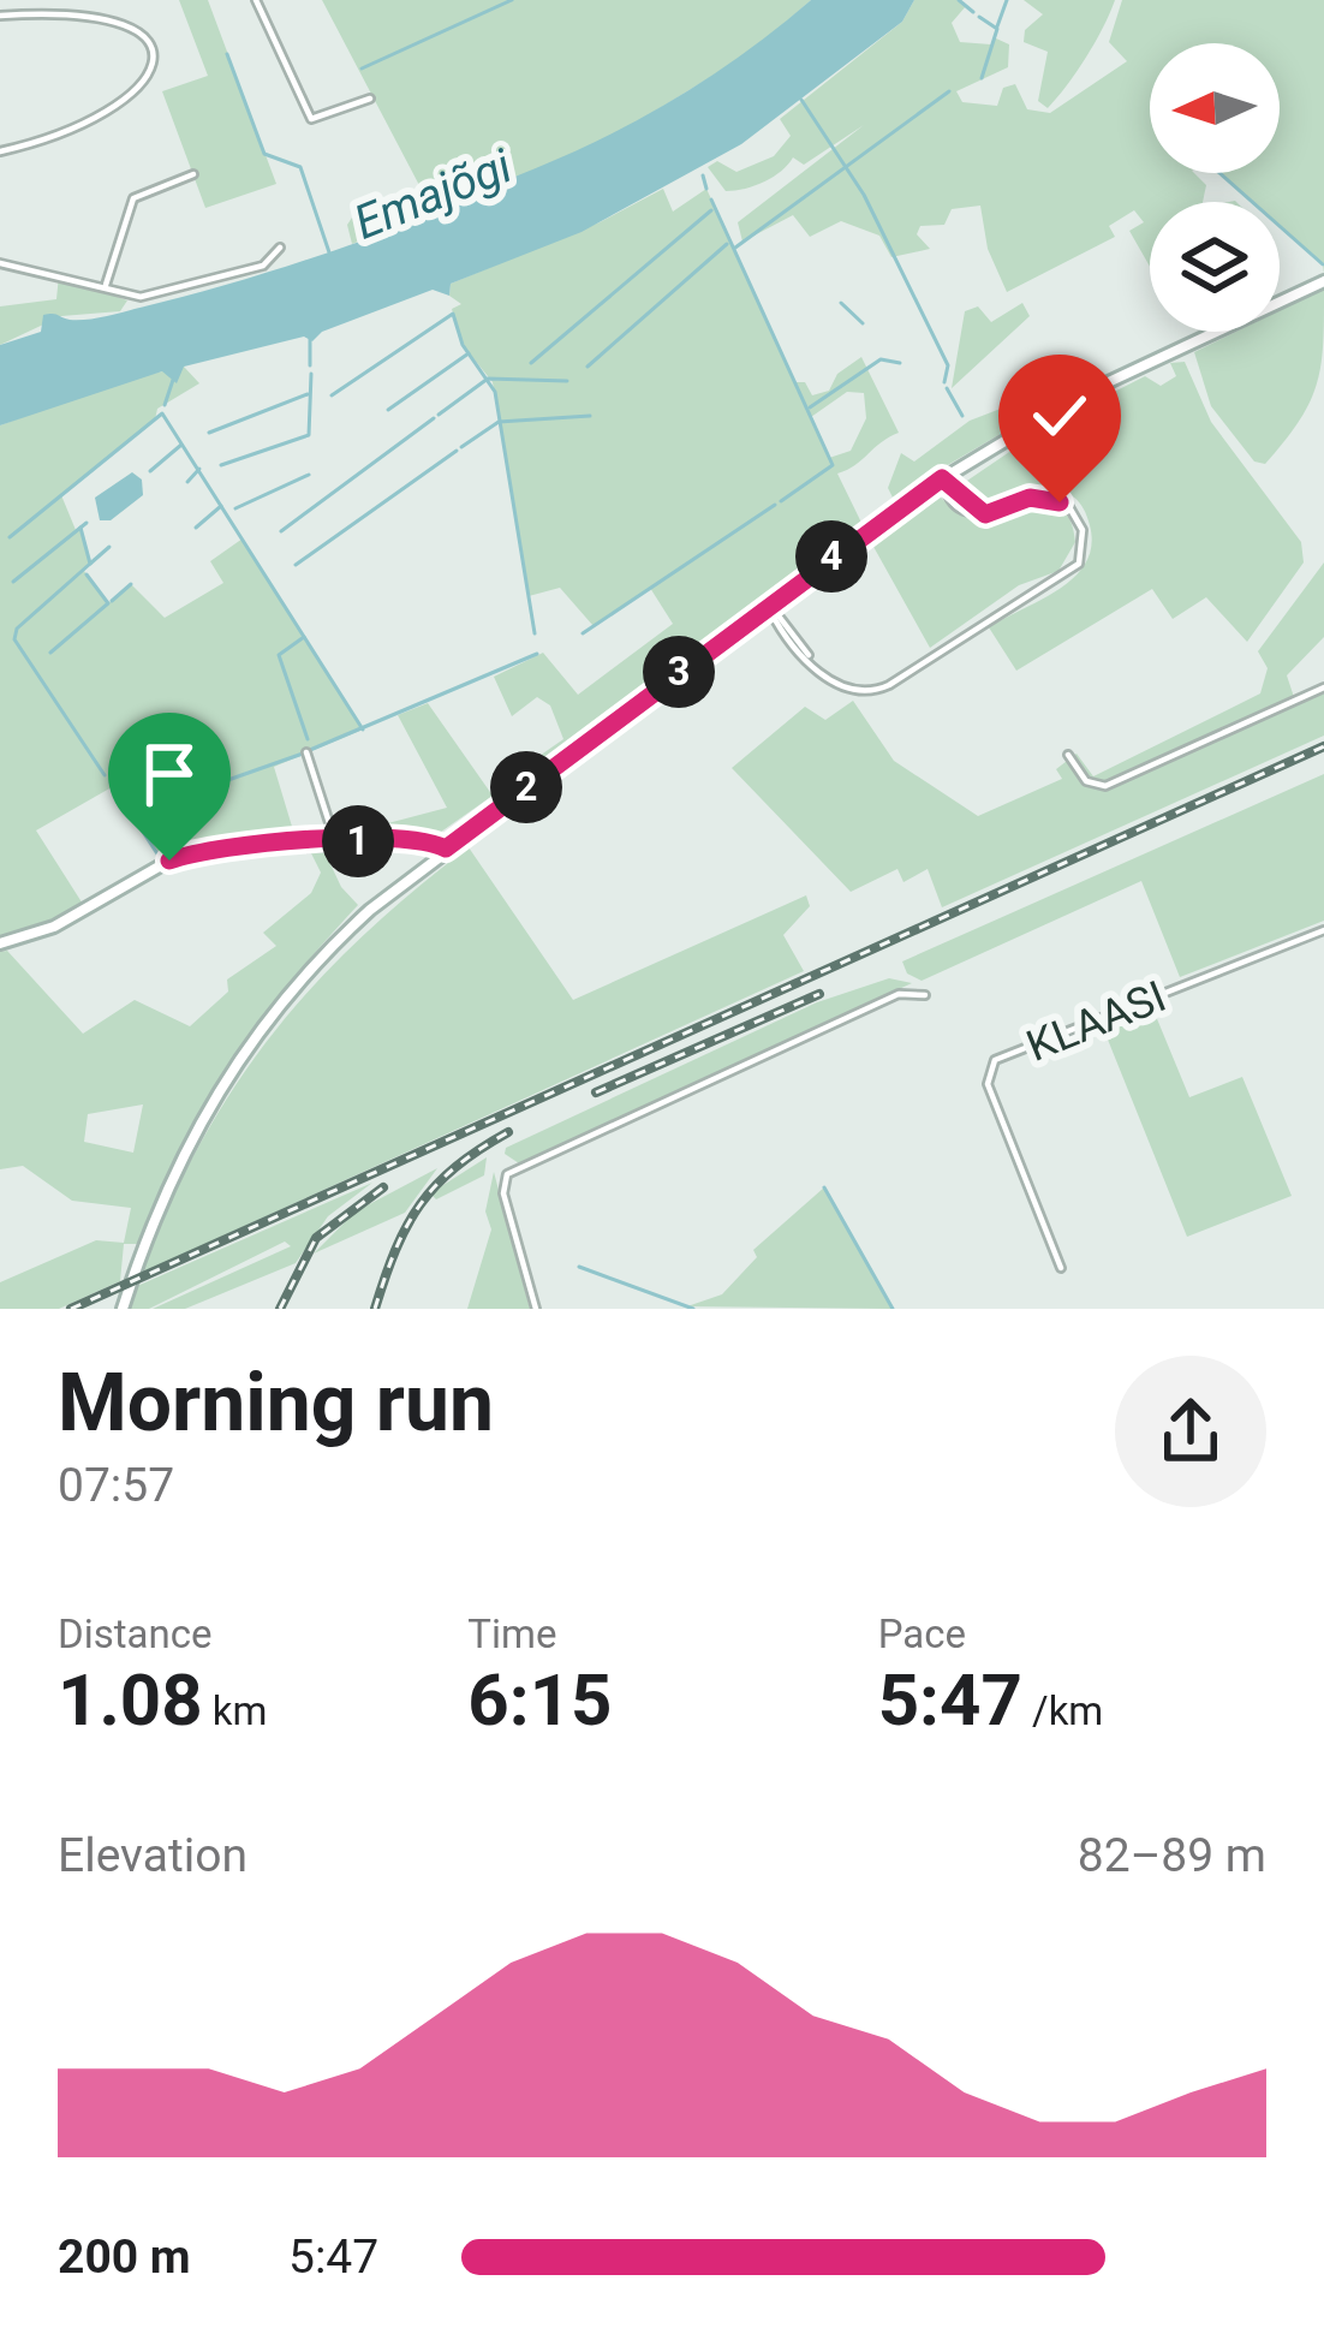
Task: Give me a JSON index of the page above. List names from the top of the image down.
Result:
{
  "streets": {
    "street": ["KLAASI"]
  },
  "water": ["Emajõgi"],
  "north": "left",
  "page": {
    "pins": [
      "4",
      "3",
      "2",
      "1"
    ],
    "heading": ["Morning run", "07:57"],
    "stats": [
      ["Distance", "1.08 km"],
      ["Time", "6:15"],
      ["Pace", "5:47 /km"]
    ],
    "chart": ["Elevation", "82–89 m"],
    "list": [
      {
        "name": "200 m",
        "note": "5:47"
      }
    ]
  }
}
